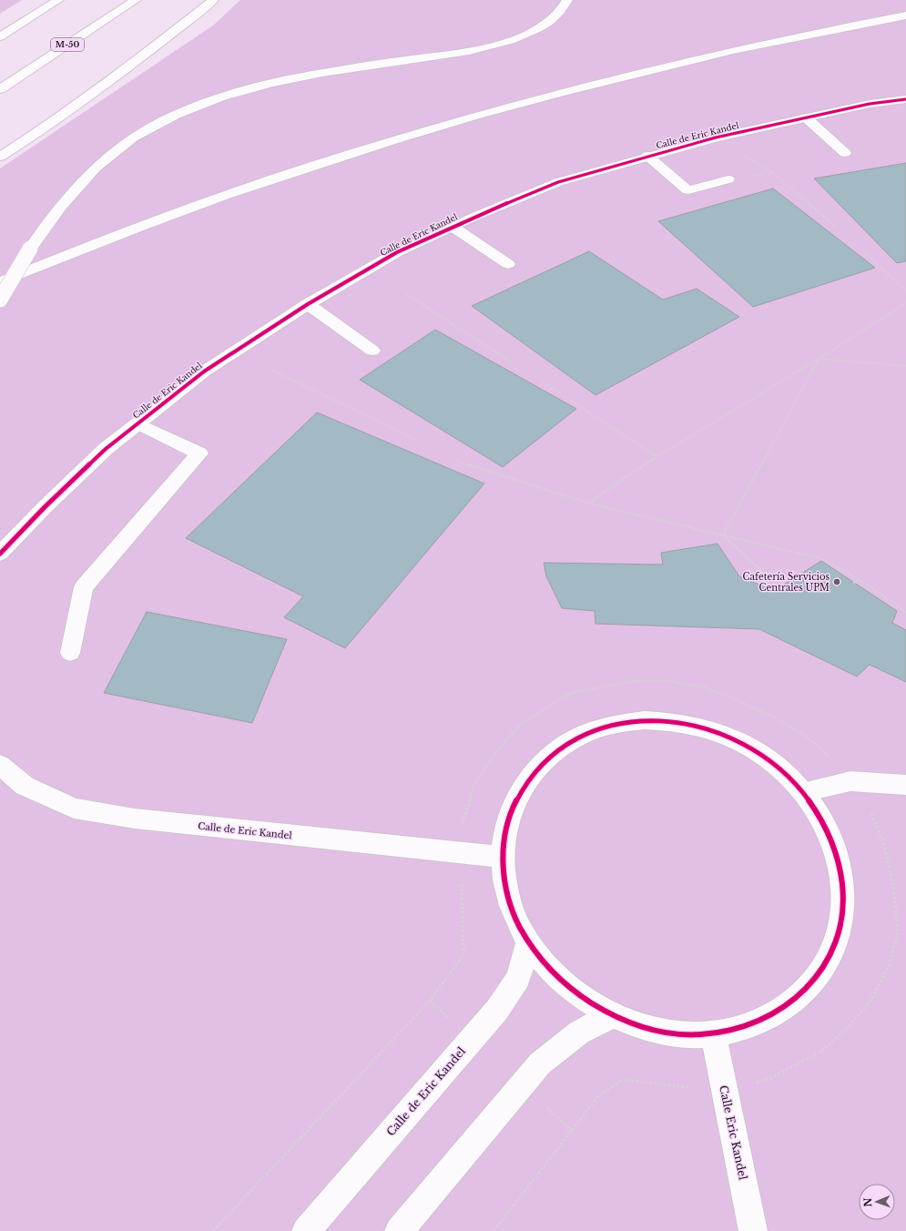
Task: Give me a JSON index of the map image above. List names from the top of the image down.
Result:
{
  "streets": {
    "main road": ["M-50", "Calle de Eric Kandel", "Calle Eric Kandel"]
  },
  "places": ["Cafetería Servicios Centrales UPM"],
  "north": "left"
}
